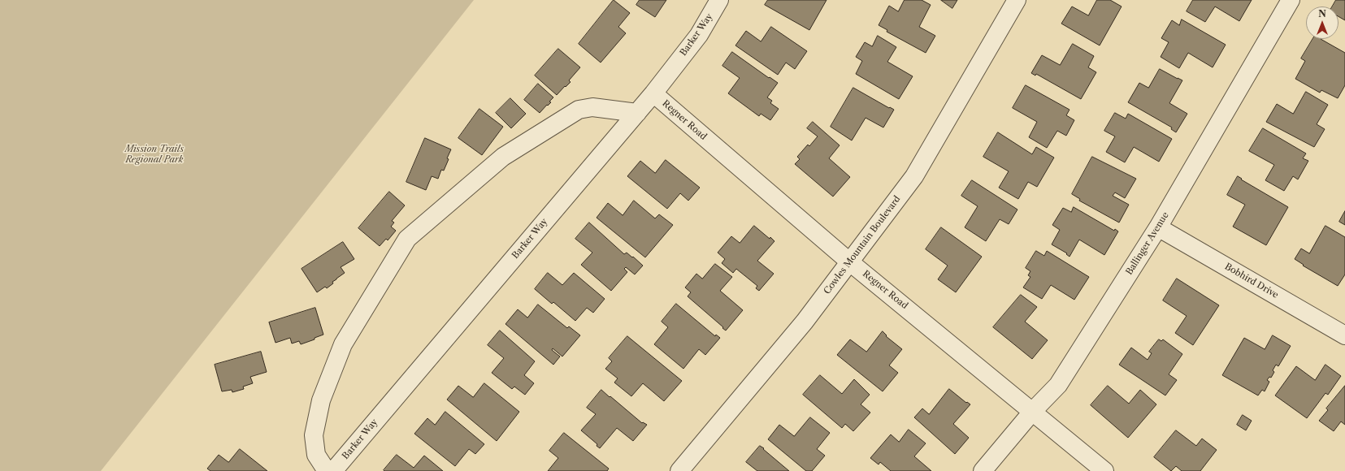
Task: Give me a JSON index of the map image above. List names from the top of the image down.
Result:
{
  "streets": {
    "street": [
      "Barker Way",
      "Regner Road",
      "Ballinger Avenue",
      "Cowles Mountain Boulevard",
      "Bobhird Drive"
    ]
  },
  "crossings": [
    ["Barker Way", "Regner Road"],
    ["Regner Road", "Ballinger Avenue"],
    ["Regner Road", "Cowles Mountain Boulevard"],
    ["Ballinger Avenue", "Bobhird Drive"]
  ],
  "parks": ["Mission Trails Regional Park"],
  "north": "top"
}
